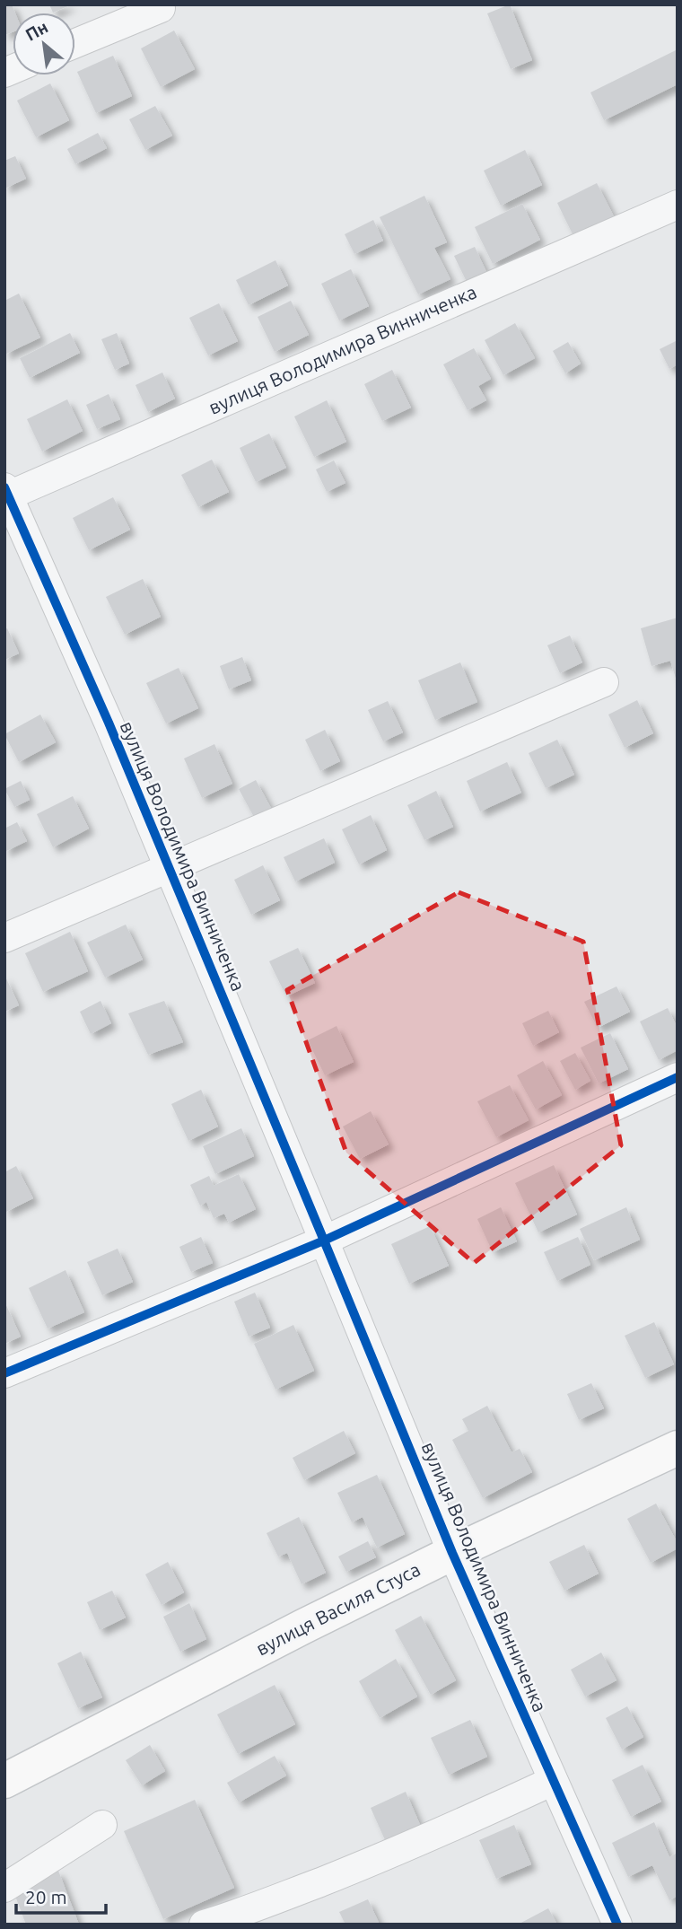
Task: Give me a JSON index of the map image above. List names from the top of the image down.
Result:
{
  "streets": {
    "main road": ["вулиця Василя Стуса"],
    "street": ["вулиця Володимира Винниченка"]
  },
  "crossings": [
    ["вулиця Володимира Винниченка", "вулиця Василя Стуса"]
  ],
  "scale_bar": "20 m",
  "north": "top left"
}
